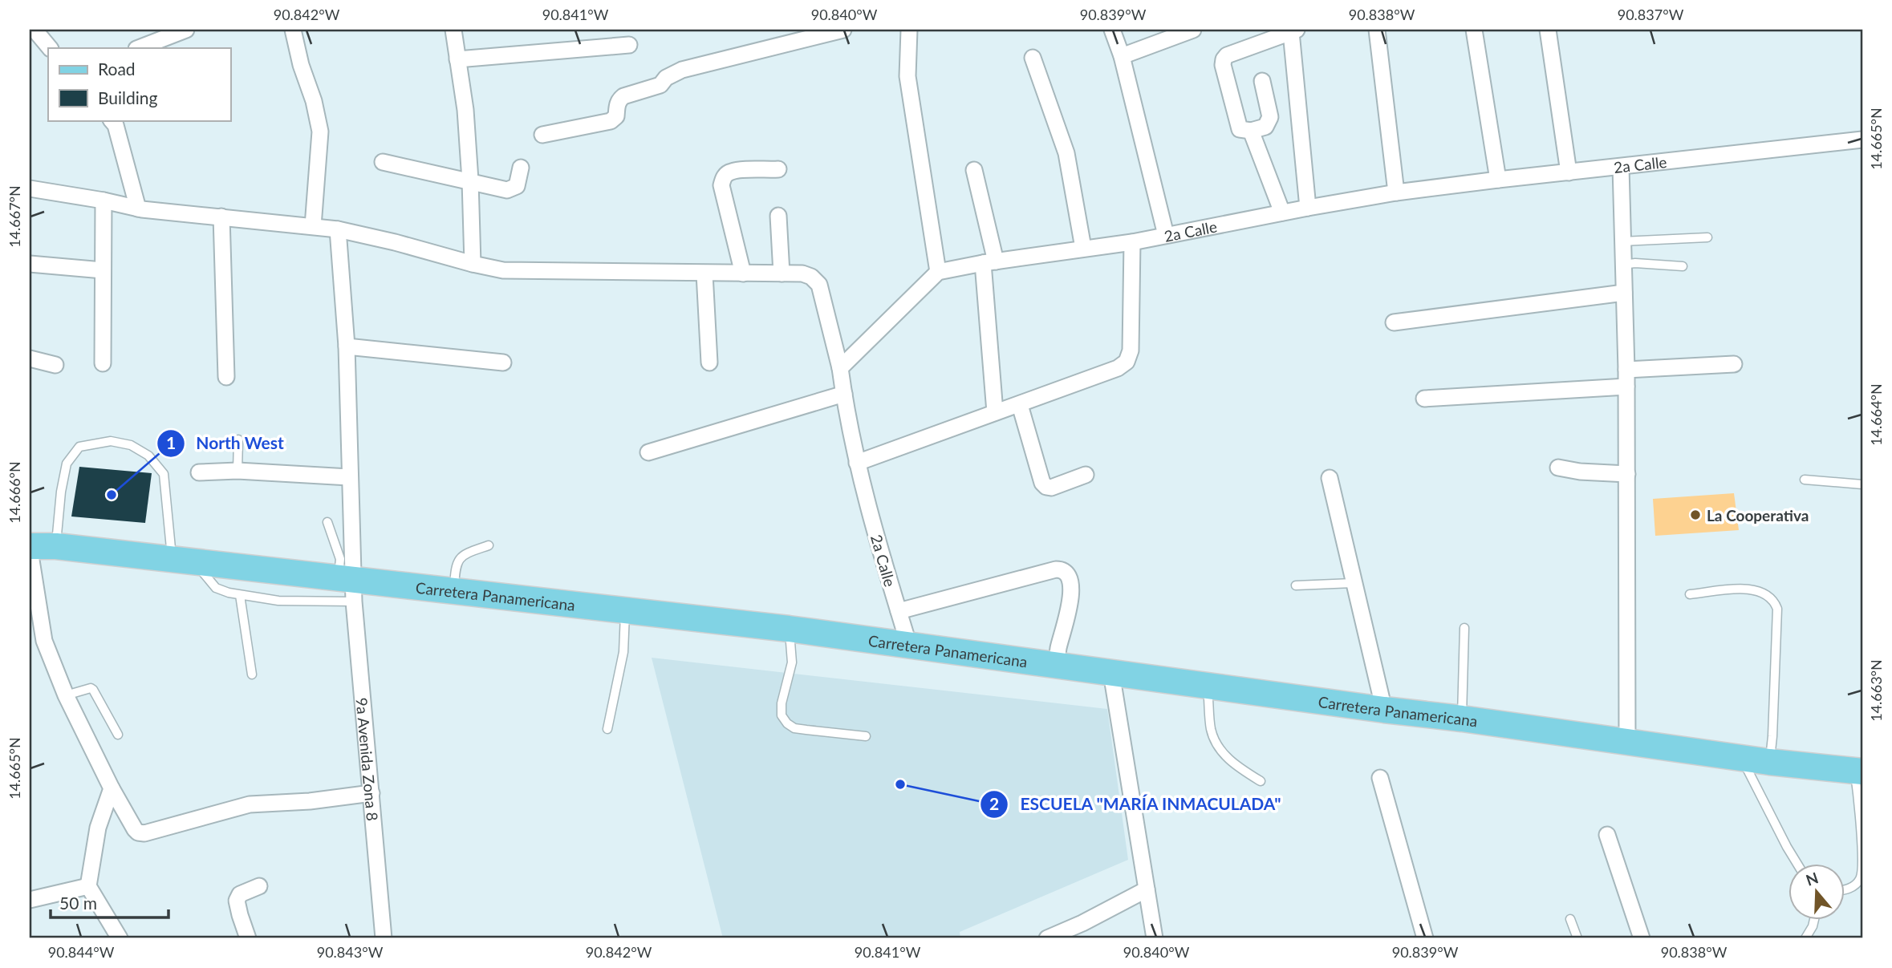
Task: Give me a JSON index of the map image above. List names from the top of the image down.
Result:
{
  "streets": {
    "main road": ["Carretera Panamericana"],
    "street": ["2a Calle", "9a Avenida Zona 8"]
  },
  "crossings": [
    ["2a Calle", "Carretera Panamericana"],
    ["2a Calle", "9a Avenida Zona 8"],
    ["Carretera Panamericana", "9a Avenida Zona 8"]
  ],
  "places": ["North West", "La Cooperativa", "ESCUELA \"MARÍA INMACULADA\""],
  "legend": ["Road", "Building"],
  "scale_bar": "50 m",
  "north": "top",
  "coordinates": [
    "90.842°W",
    "90.841°W",
    "90.840°W",
    "90.839°W",
    "90.838°W",
    "90.837°W",
    "14.665°N",
    "14.667°N",
    "14.664°N",
    "14.666°N",
    "14.663°N",
    "90.844°W",
    "90.843°W"
  ]
}
